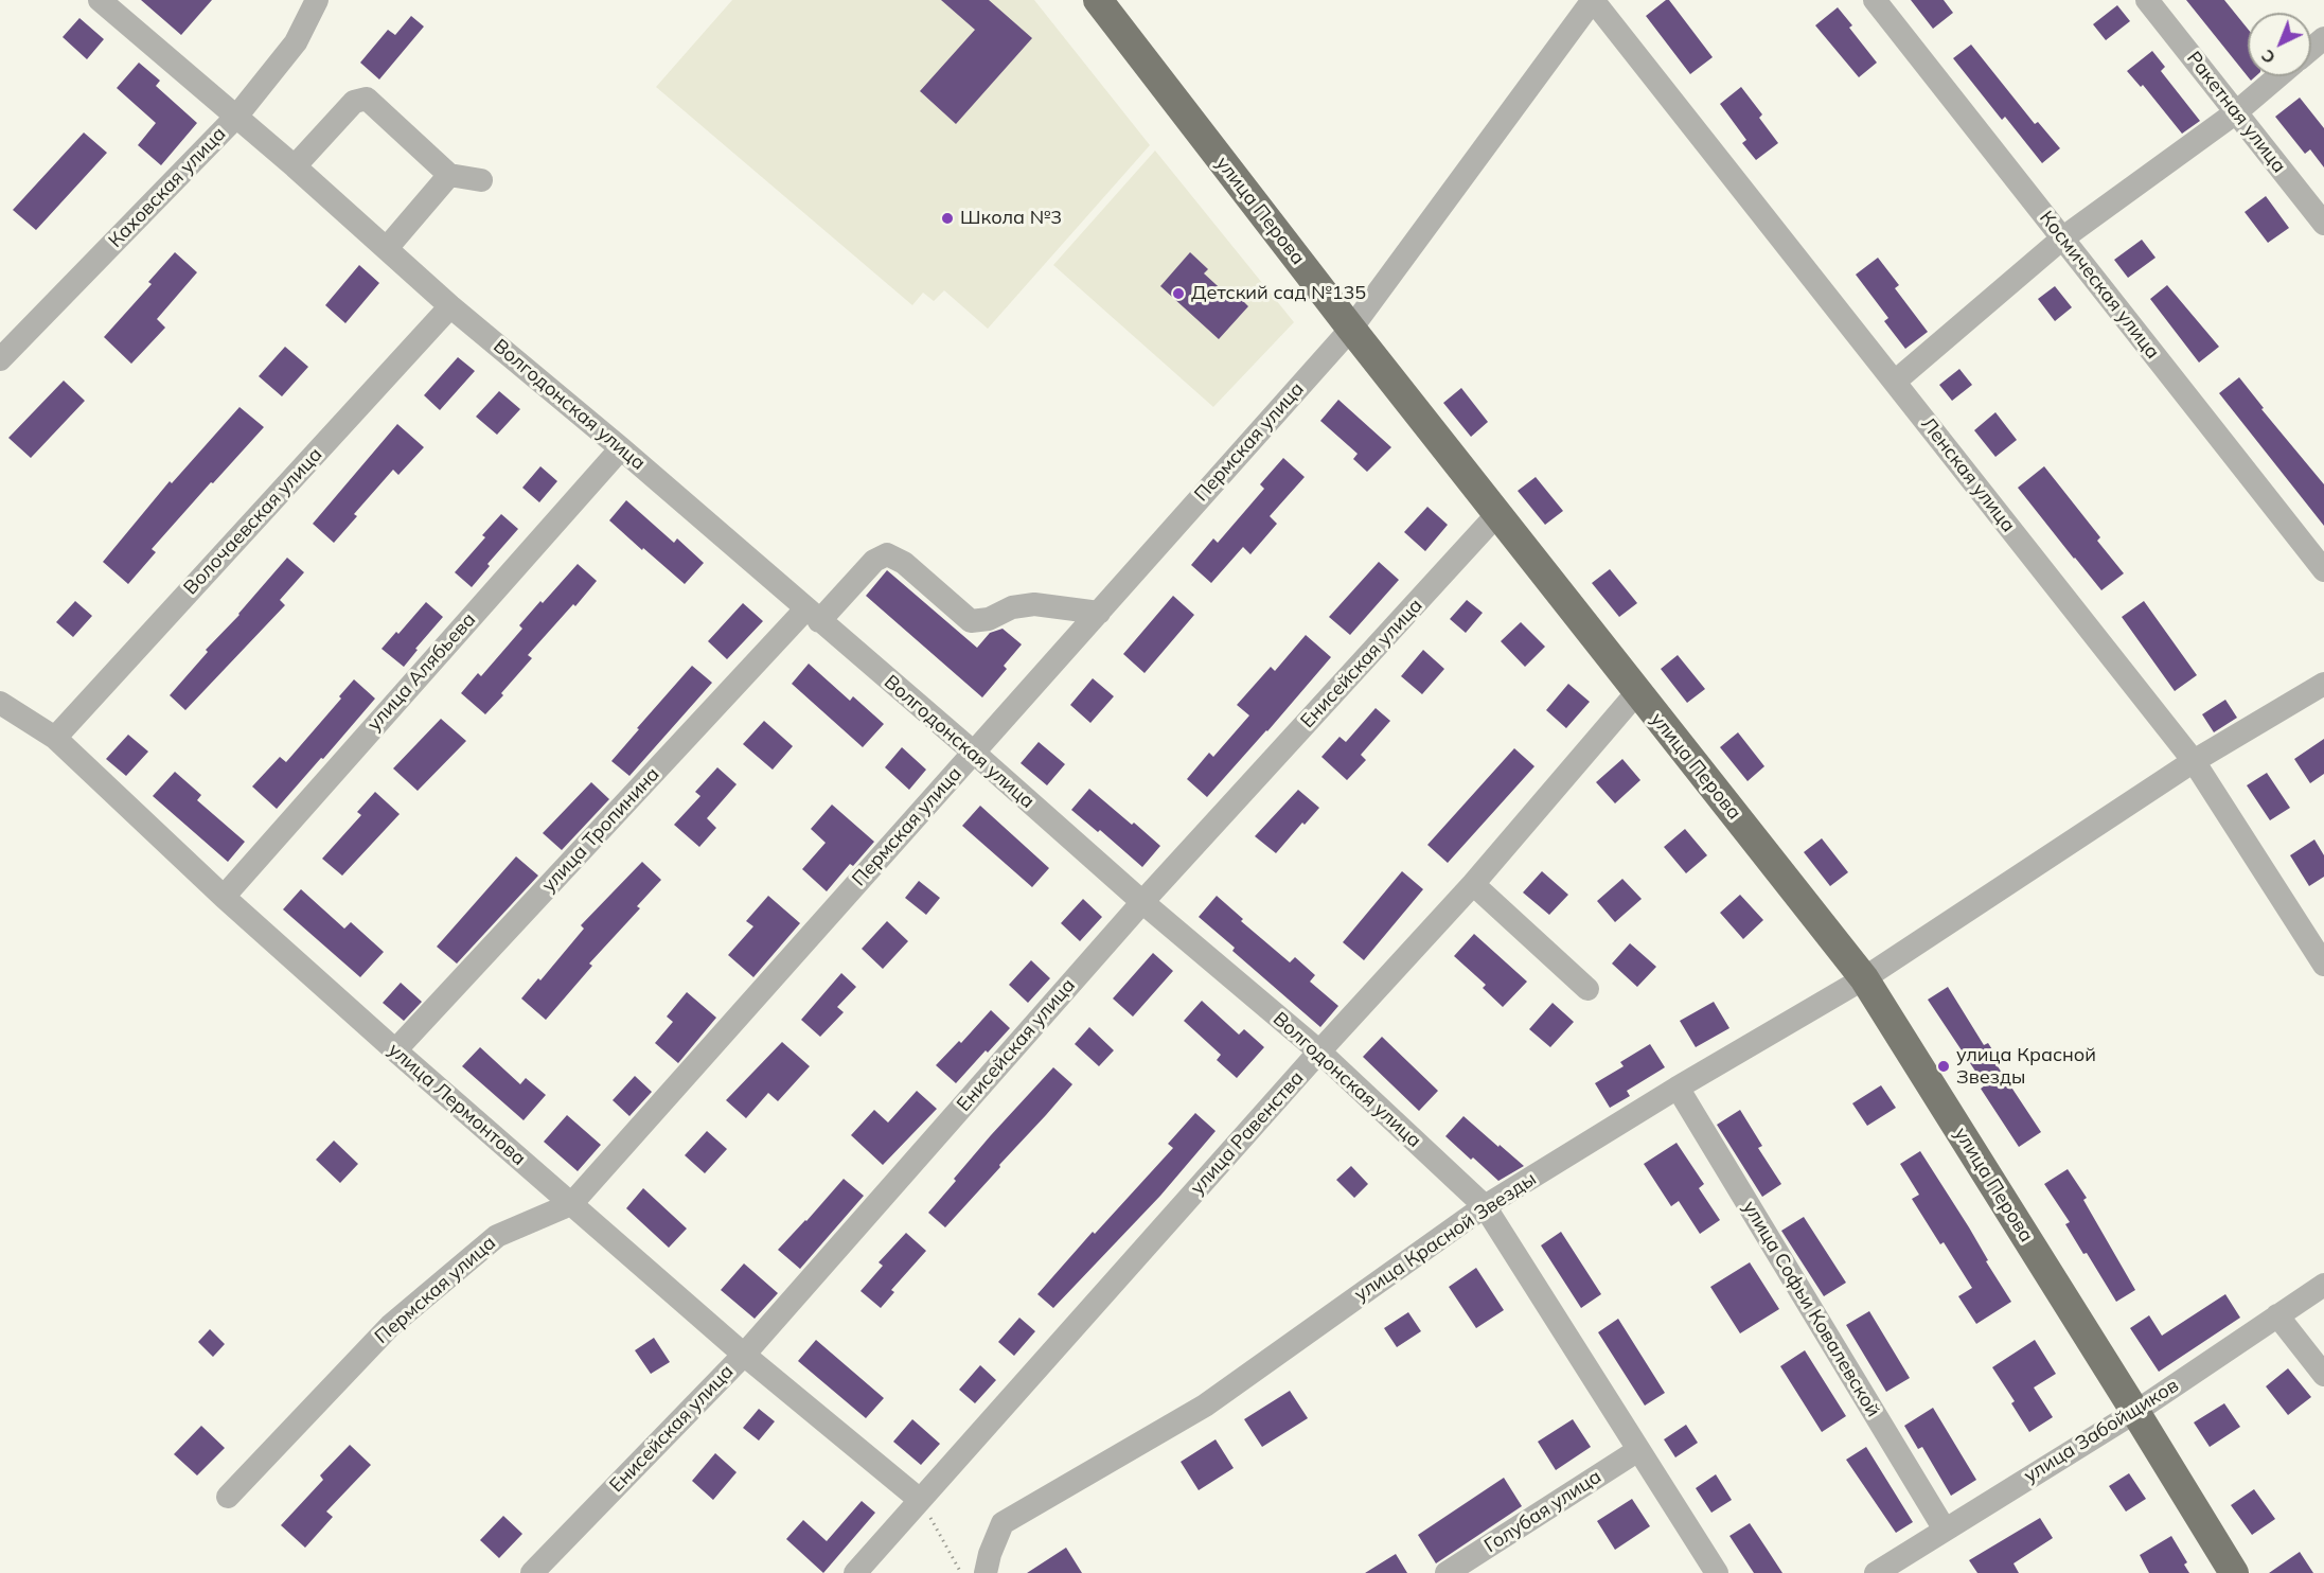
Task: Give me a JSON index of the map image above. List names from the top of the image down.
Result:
{
  "streets": {
    "main road": ["улица Перова"],
    "street": [
      "Ракетная улица",
      "Каховская улица",
      "Космическая улица",
      "Волгодонская улица",
      "Пермская улица",
      "Ленская улица",
      "Волочаевская улица",
      "Енисейская улица",
      "улица Алябьева",
      "улица Тропинина",
      "улица Лермонтова",
      "улица Равенства",
      "улица Красной Звезды",
      "улица Софьи Ковалевской",
      "улица Забойщиков",
      "Голубая улица"
    ]
  },
  "crossings": [
    ["Каховская улица", "Волгодонская улица"],
    ["улица Перова", "Пермская улица"],
    ["улица Перова", "Енисейская улица"],
    ["улица Перова", "улица Равенства"],
    ["улица Перова", "улица Красной Звезды"],
    ["улица Перова", "улица Забойщиков"],
    ["Волгодонская улица", "Пермская улица"],
    ["Волгодонская улица", "Волочаевская улица"],
    ["Волгодонская улица", "Енисейская улица"],
    ["Волгодонская улица", "улица Алябьева"],
    ["Волгодонская улица", "улица Тропинина"],
    ["Волгодонская улица", "улица Равенства"],
    ["Волгодонская улица", "улица Красной Звезды"],
    ["Волгодонская улица", "Голубая улица"],
    ["Пермская улица", "Ленская улица"],
    ["Пермская улица", "улица Тропинина"],
    ["Пермская улица", "улица Лермонтова"],
    ["Ленская улица", "улица Красной Звезды"],
    ["Волочаевская улица", "улица Лермонтова"],
    ["Енисейская улица", "улица Лермонтова"],
    ["улица Алябьева", "улица Лермонтова"],
    ["улица Тропинина", "улица Лермонтова"],
    ["улица Лермонтова", "улица Равенства"],
    ["улица Красной Звезды", "улица Софьи Ковалевской"],
    ["улица Софьи Ковалевской", "улица Забойщиков"]
  ],
  "places": ["Школа №3", "Детский сад №135", "улица Красной Звезды"],
  "north": "bottom left"
}
